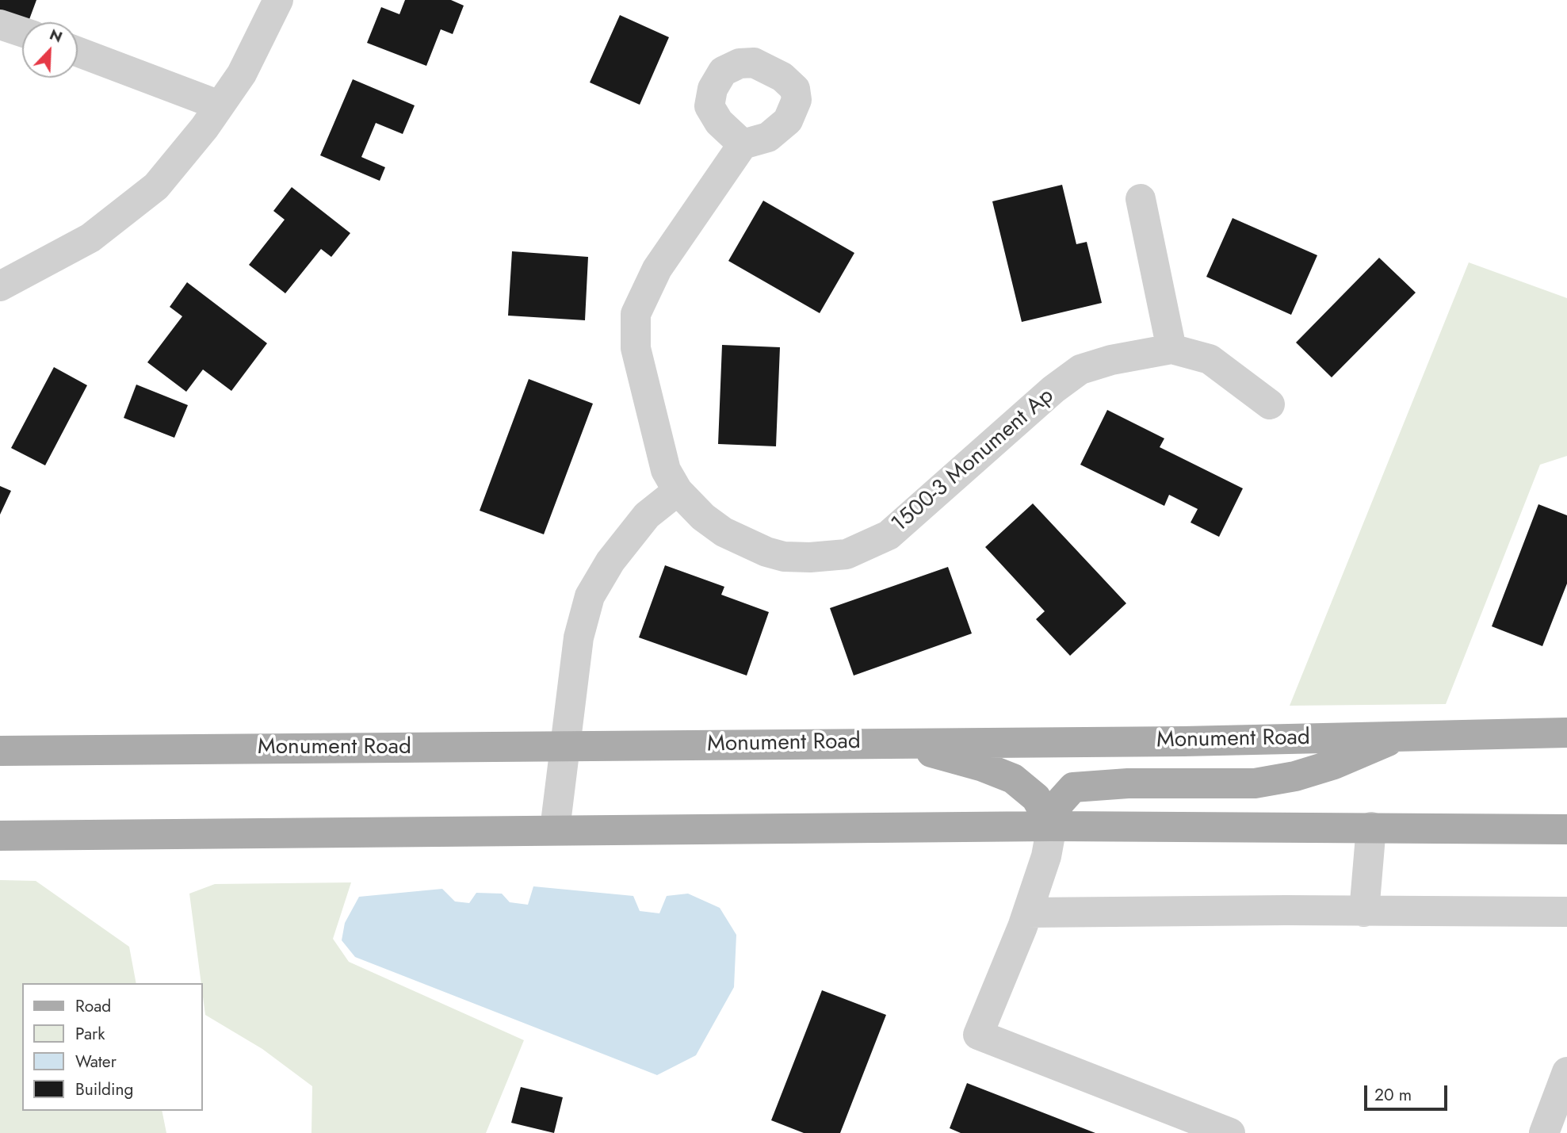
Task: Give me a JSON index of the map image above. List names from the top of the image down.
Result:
{
  "streets": {
    "main road": ["Monument Road"],
    "street": ["1500-3 Monument Ap"]
  },
  "legend": [
    "Road",
    "Park",
    "Water",
    "Building"
  ],
  "scale_bar": "20 m",
  "north": "top right"
}
